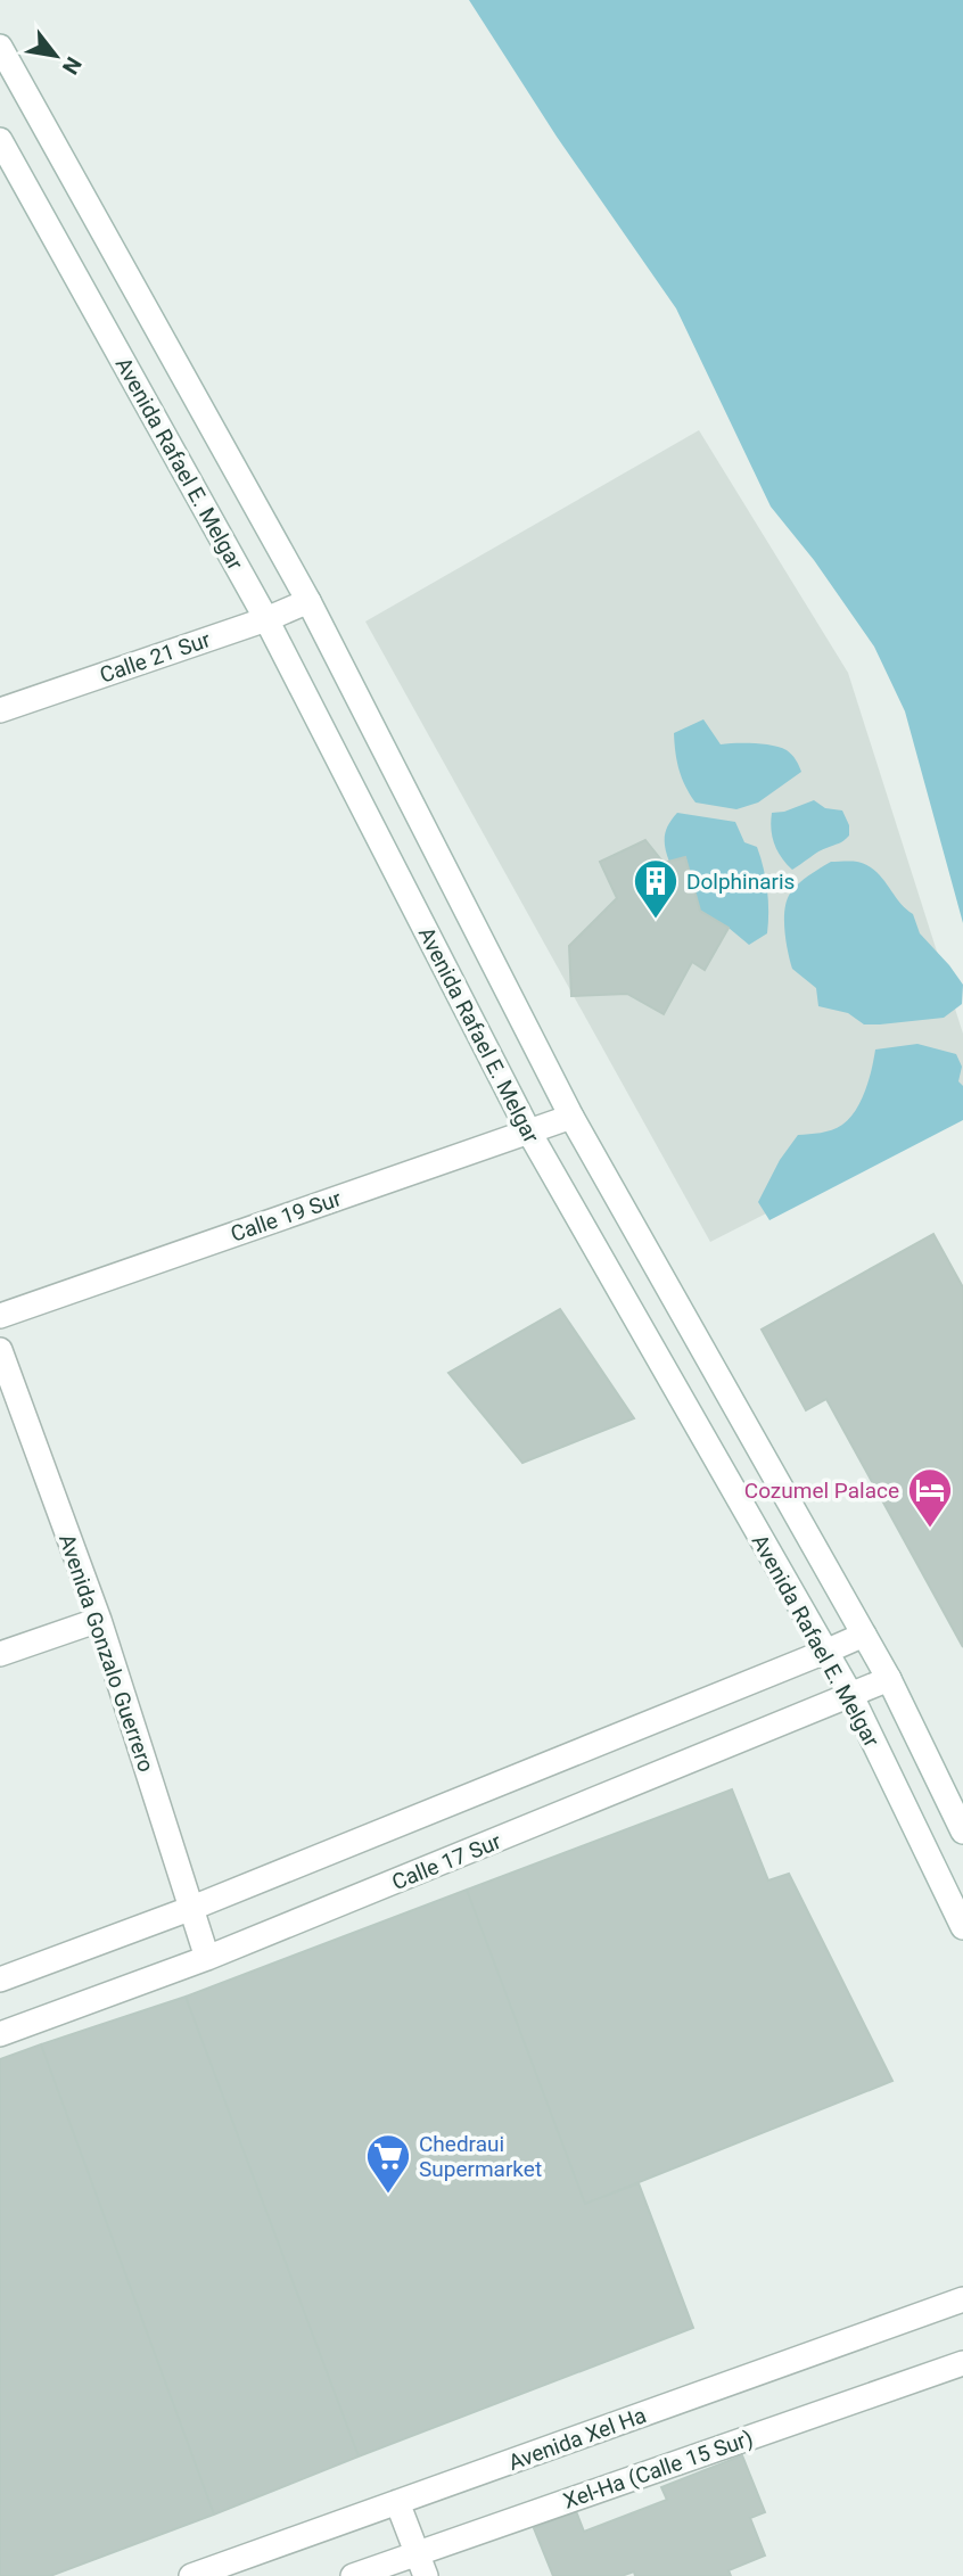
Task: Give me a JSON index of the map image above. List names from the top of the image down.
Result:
{
  "streets": {
    "street": [
      "Avenida Rafael E. Melgar",
      "Calle 21 Sur",
      "Calle 19 Sur",
      "Avenida Gonzalo Guerrero",
      "Calle 17 Sur",
      "Avenida Xel Ha",
      "Xel-Ha (Calle 15 Sur)"
    ]
  },
  "crossings": [
    ["Avenida Rafael E. Melgar", "Calle 21 Sur"],
    ["Avenida Rafael E. Melgar", "Calle 19 Sur"],
    ["Avenida Rafael E. Melgar", "Calle 17 Sur"],
    ["Avenida Gonzalo Guerrero", "Calle 17 Sur"]
  ],
  "places": {
    "building": ["Dolphinaris"],
    "hotel": ["Cozumel Palace"],
    "supermarket": ["Chedraui Supermarket"]
  },
  "north": "bottom right"
}
